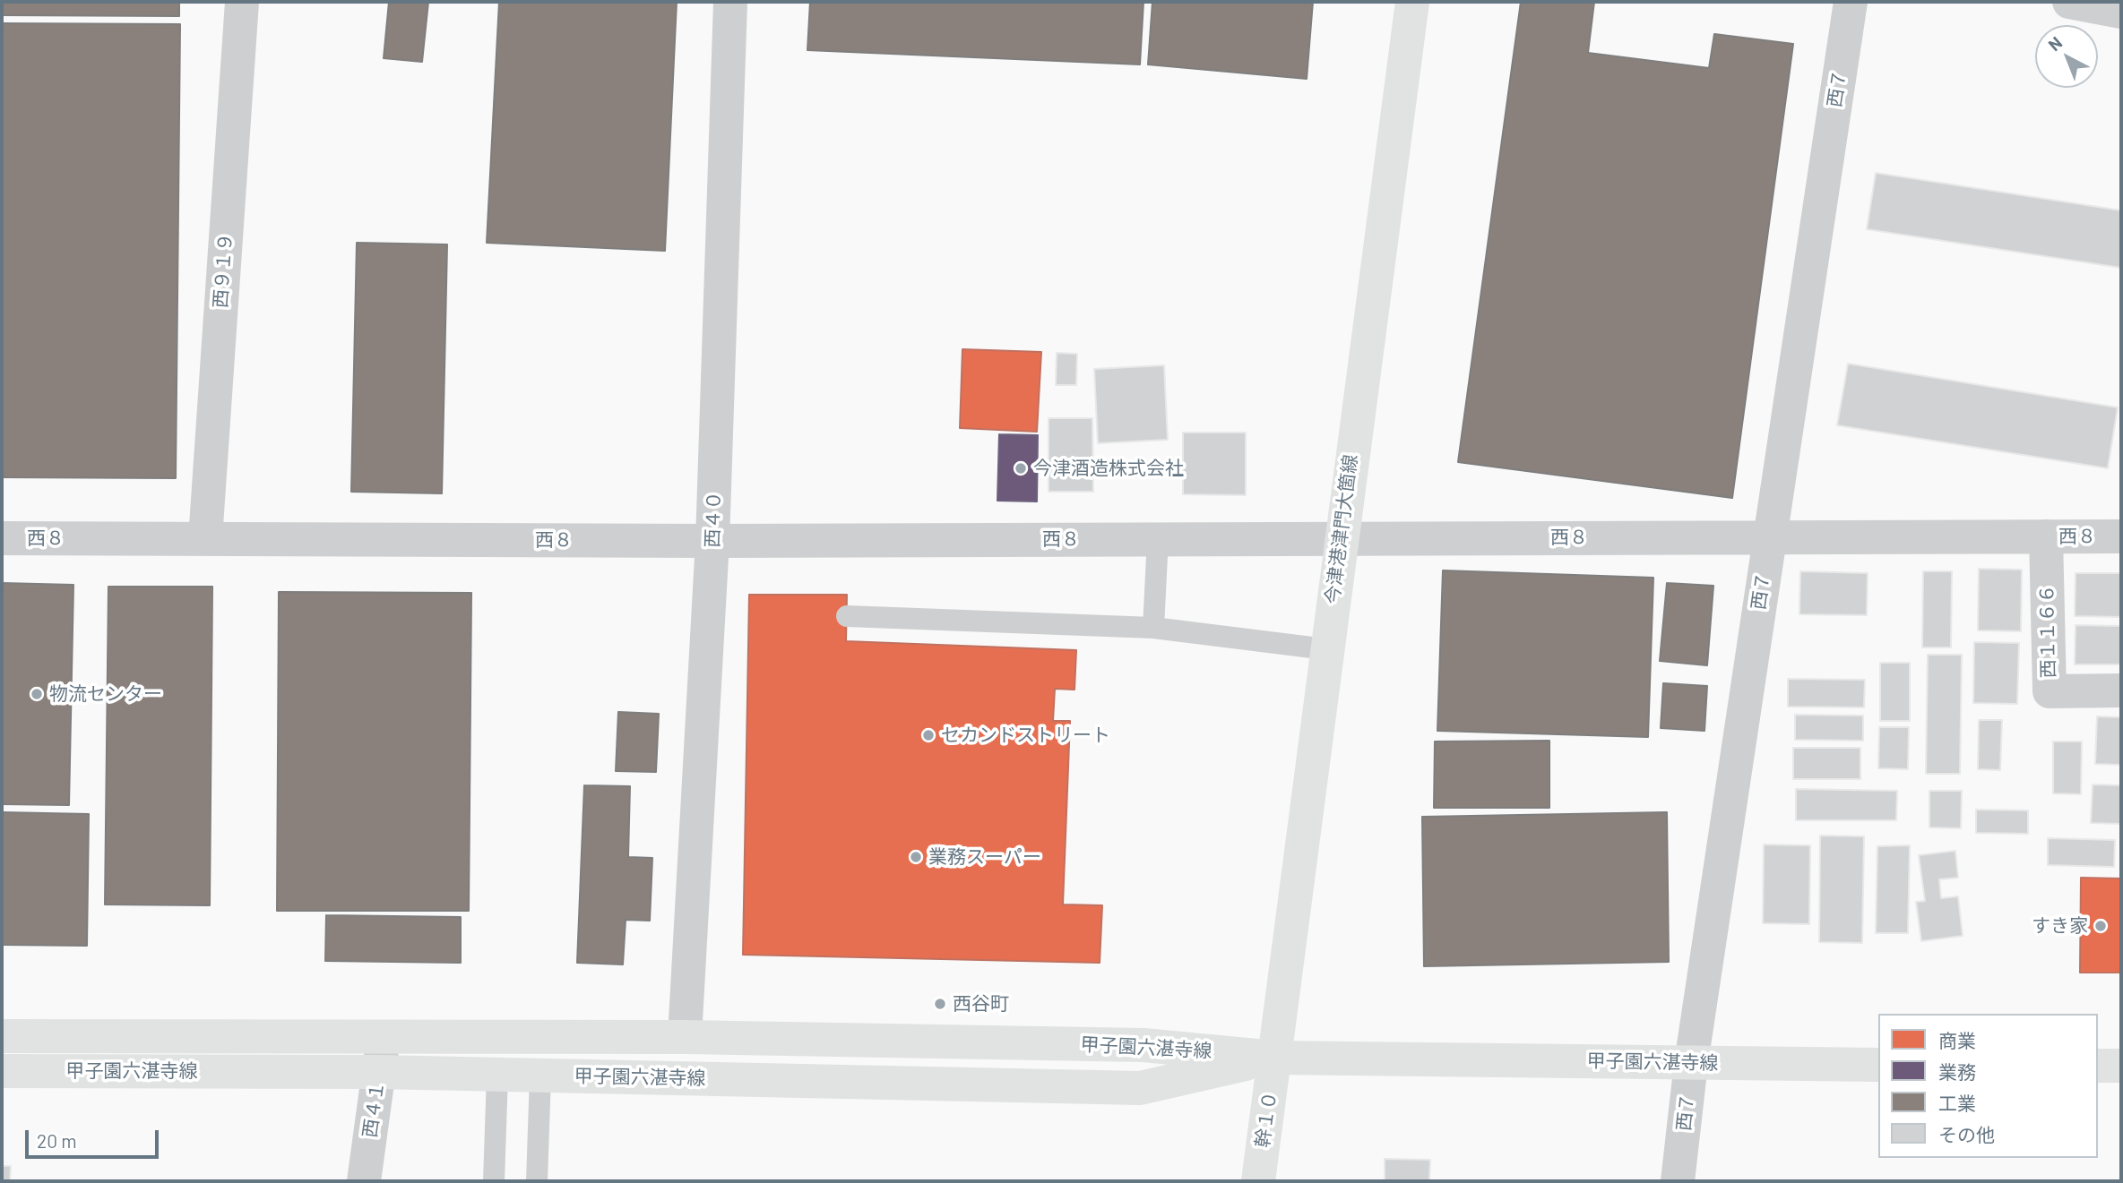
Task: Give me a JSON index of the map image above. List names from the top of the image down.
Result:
{
  "streets": {
    "main road": ["今津港津門大箇線", "甲子園六湛寺線", "幹１０"],
    "street": [
      "西７",
      "西９１９",
      "西４０",
      "西８",
      "西１１６６",
      "西４１"
    ]
  },
  "crossings": [
    ["西７", "西８"],
    ["西７", "甲子園六湛寺線"],
    ["西９１９", "西８"],
    ["西４０", "西８"],
    ["西４０", "甲子園六湛寺線"],
    ["今津港津門大箇線", "西８"],
    ["今津港津門大箇線", "甲子園六湛寺線"],
    ["今津港津門大箇線", "幹１０"],
    ["西８", "西１１６６"],
    ["甲子園六湛寺線", "西４１"],
    ["甲子園六湛寺線", "幹１０"]
  ],
  "places": [
    "今津酒造株式会社",
    "物流センター",
    "セカンドストリート",
    "業務スーパー",
    "すき家",
    "西谷町"
  ],
  "legend": [
    "商業",
    "業務",
    "工業",
    "その他"
  ],
  "scale_bar": "20 m",
  "north": "top left"
}
